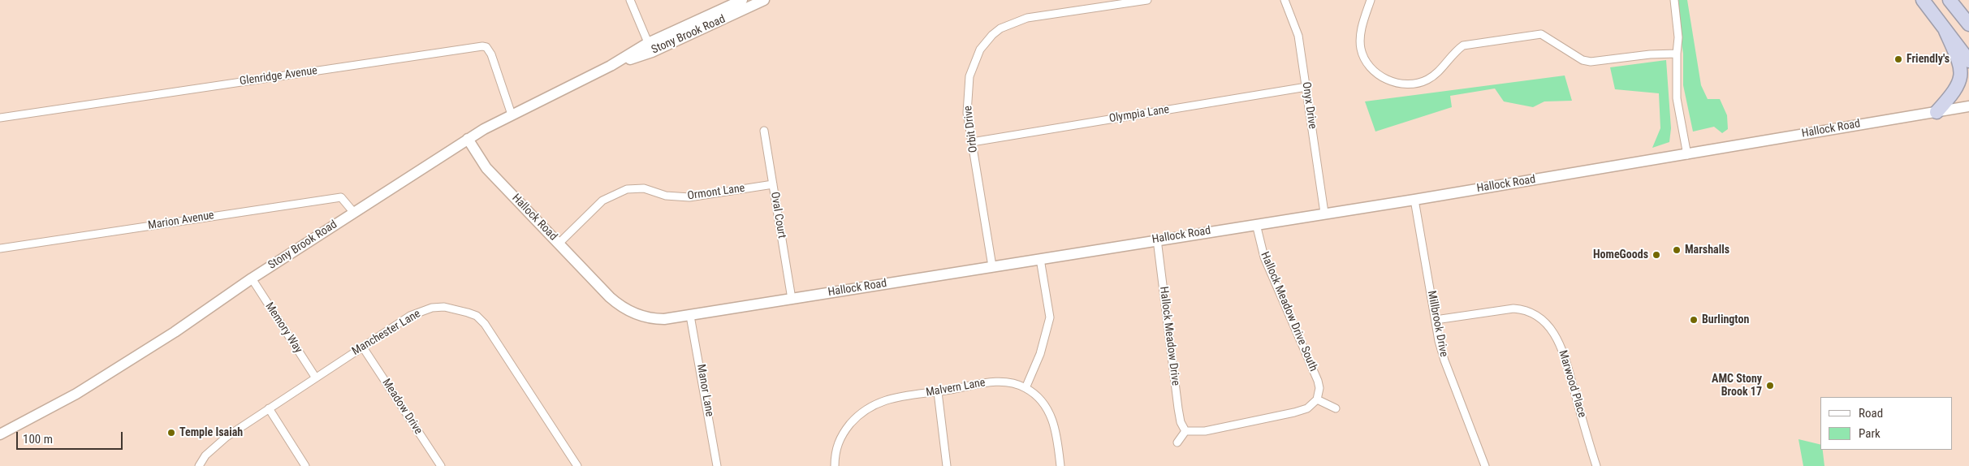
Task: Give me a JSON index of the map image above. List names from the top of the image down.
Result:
{
  "streets": {
    "street": [
      "Stony Brook Road",
      "Glenridge Avenue",
      "Onyx Drive",
      "Olympia Lane",
      "Orbit Drive",
      "Hallock Road",
      "Ormont Lane",
      "Oval Court",
      "Marion Avenue",
      "Hallock Meadow Drive South",
      "Millbrook Drive",
      "Memory Way",
      "Manchester Lane",
      "Hallock Meadow Drive",
      "Marwood Place",
      "Malvern Lane",
      "Manor Lane",
      "Meadow Drive"
    ]
  },
  "crossings": [
    ["Stony Brook Road", "Glenridge Avenue"],
    ["Stony Brook Road", "Hallock Road"],
    ["Stony Brook Road", "Marion Avenue"],
    ["Stony Brook Road", "Memory Way"],
    ["Onyx Drive", "Olympia Lane"],
    ["Onyx Drive", "Hallock Road"],
    ["Olympia Lane", "Orbit Drive"],
    ["Orbit Drive", "Hallock Road"],
    ["Hallock Road", "Ormont Lane"],
    ["Hallock Road", "Oval Court"],
    ["Hallock Road", "Hallock Meadow Drive South"],
    ["Hallock Road", "Millbrook Drive"],
    ["Hallock Road", "Hallock Meadow Drive"],
    ["Hallock Road", "Manor Lane"],
    ["Ormont Lane", "Oval Court"],
    ["Millbrook Drive", "Marwood Place"],
    ["Memory Way", "Manchester Lane"],
    ["Manchester Lane", "Meadow Drive"]
  ],
  "places": [
    "Friendly's",
    "Marshalls",
    "HomeGoods",
    "Burlington",
    "AMC Stony Brook 17",
    "Temple Isaiah"
  ],
  "legend": ["Road", "Park"],
  "scale_bar": "100 m"
}
